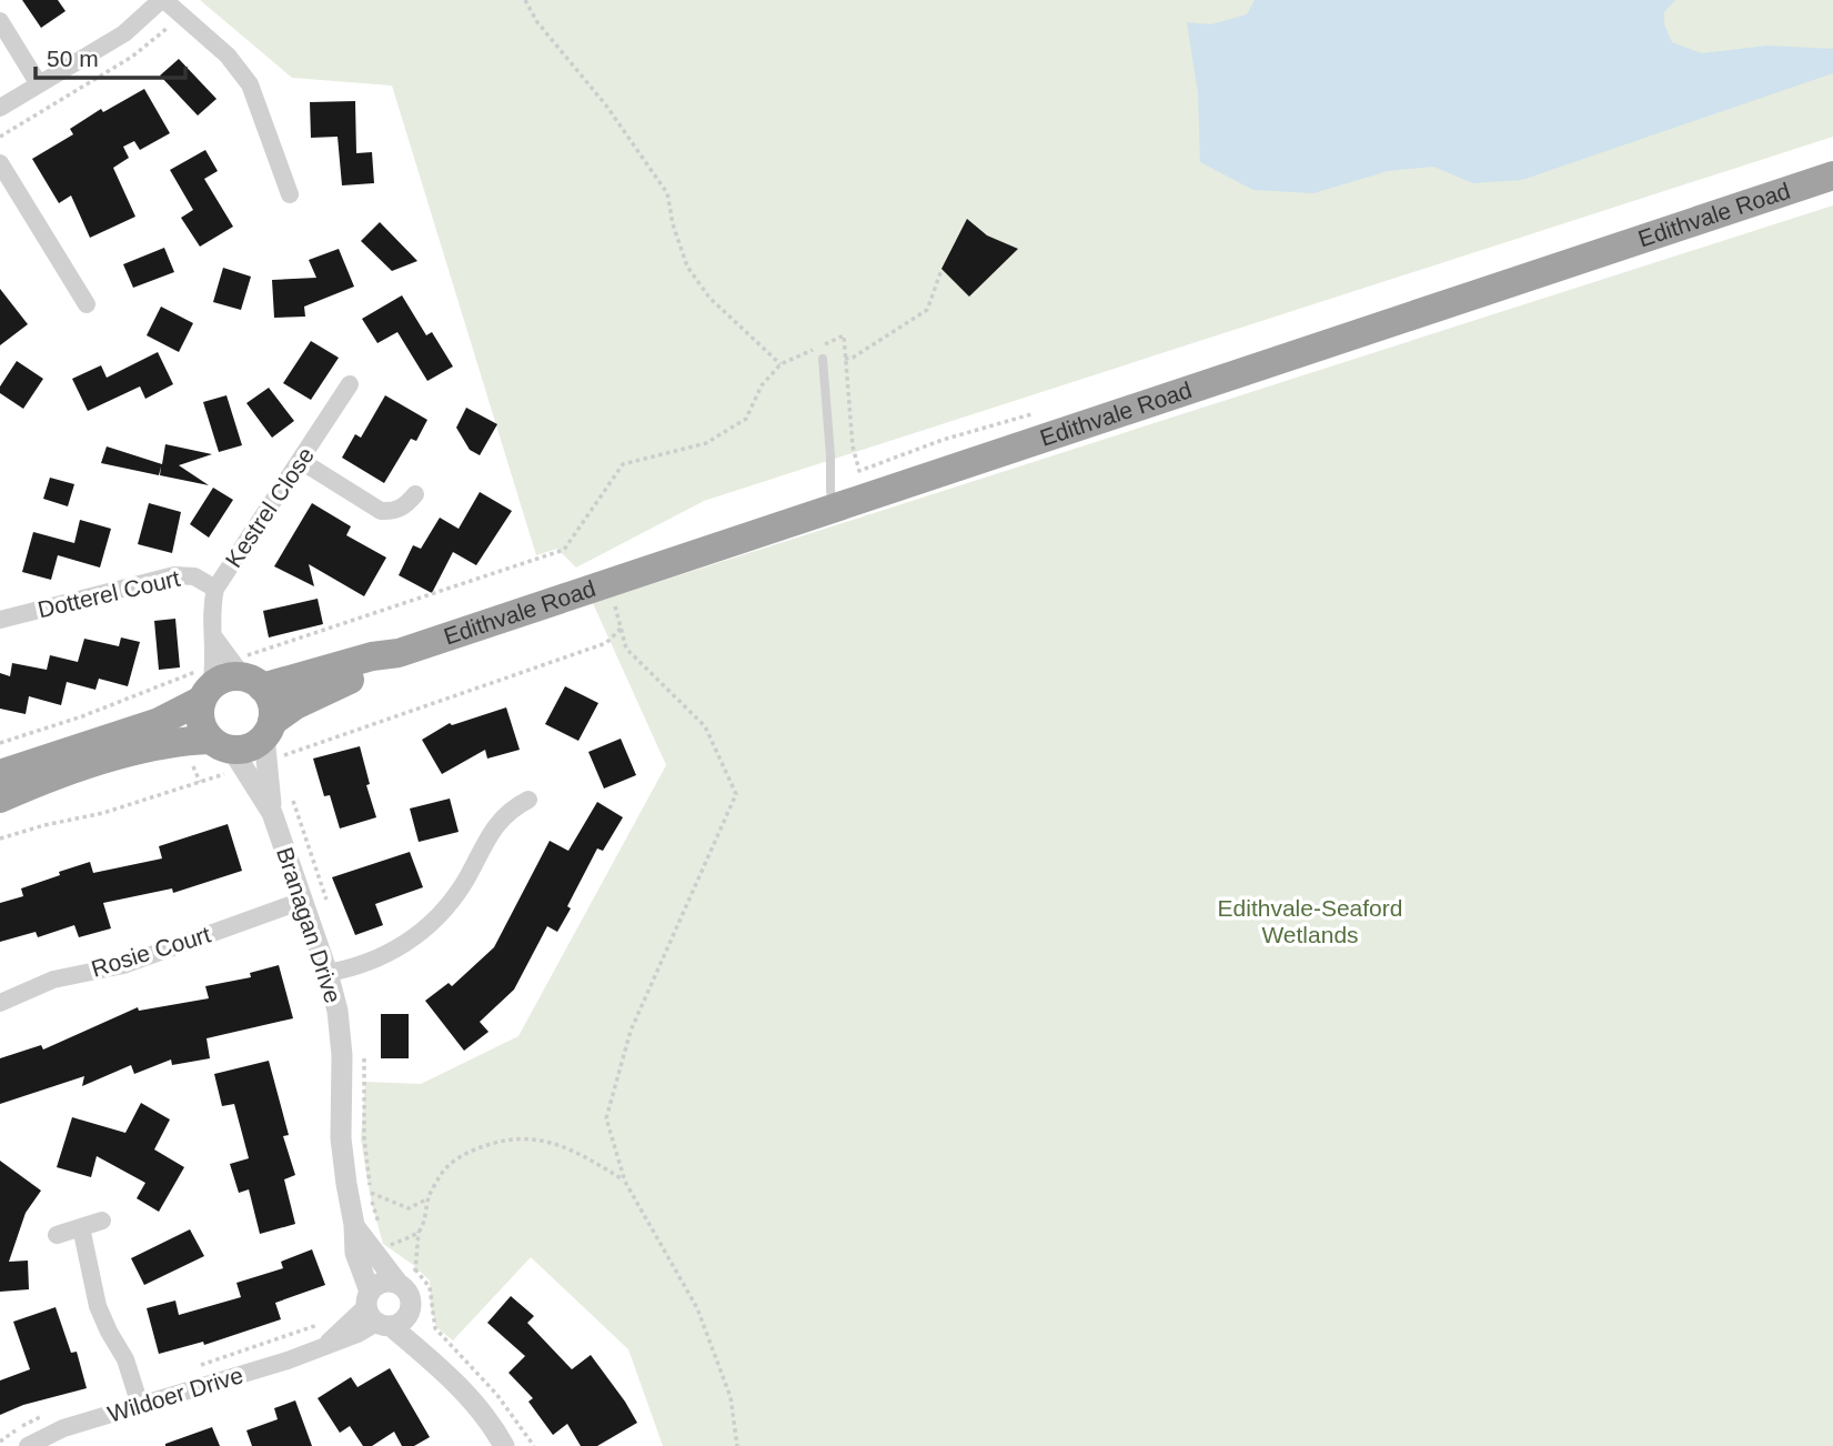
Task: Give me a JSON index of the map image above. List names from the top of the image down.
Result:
{
  "streets": {
    "highway": ["Edithvale Road"],
    "street": [
      "Kestrel Close",
      "Dotterel Court",
      "Branagan Drive",
      "Rosie Court",
      "Wildoer Drive"
    ]
  },
  "crossings": [
    ["Edithvale Road", "Kestrel Close"],
    ["Edithvale Road", "Branagan Drive"],
    ["Kestrel Close", "Dotterel Court"],
    ["Kestrel Close", "Branagan Drive"],
    ["Branagan Drive", "Rosie Court"],
    ["Branagan Drive", "Wildoer Drive"]
  ],
  "parks": ["Edithvale-Seaford Wetlands"],
  "scale_bar": "50 m"
}
